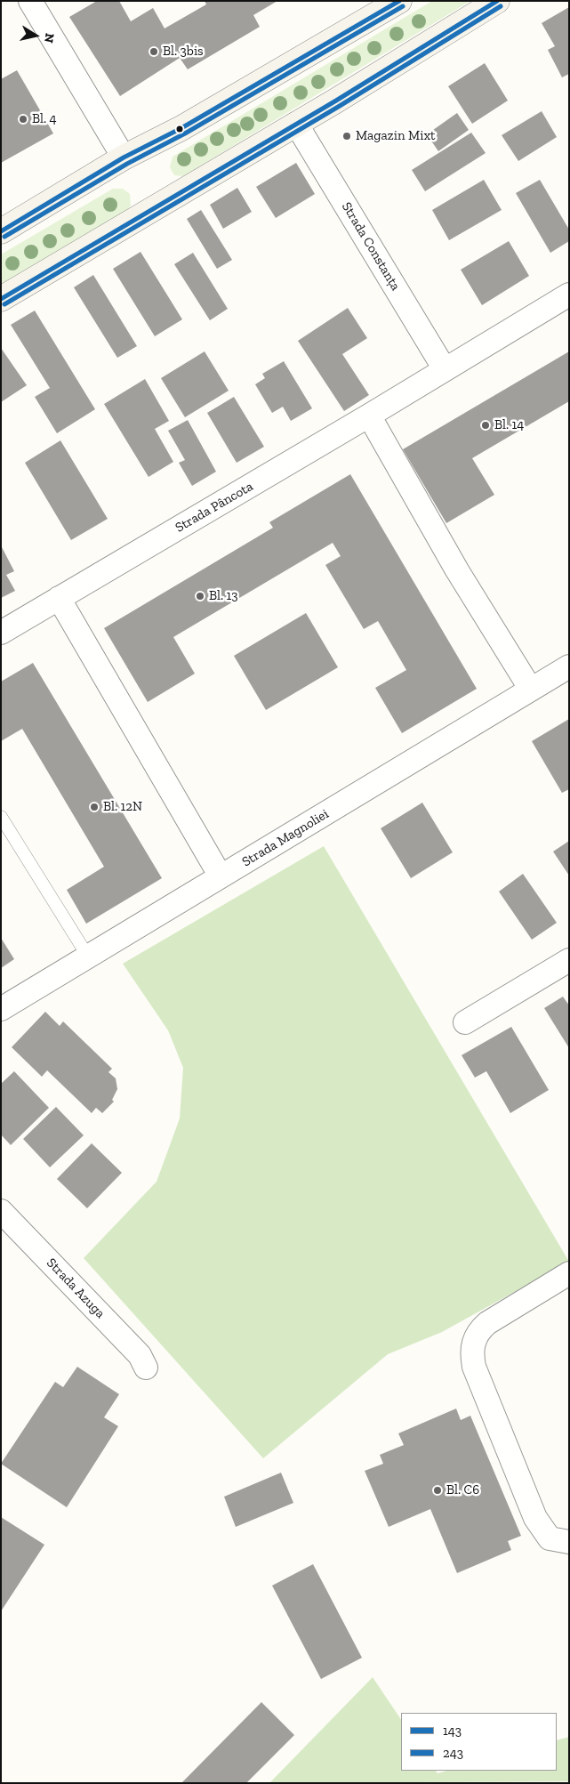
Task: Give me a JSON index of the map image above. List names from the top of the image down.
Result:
{
  "streets": {
    "street": [
      "Strada Constanța",
      "Strada Pâncota",
      "Strada Magnoliei",
      "Strada Azuga"
    ]
  },
  "crossings": [
    ["Strada Constanța", "Strada Pâncota"]
  ],
  "places": [
    "Bl. 3bis",
    "Bl. 4",
    "Magazin Mixt",
    "Bl. 14",
    "Bl. 13",
    "Bl. 12N",
    "Bl. C6"
  ],
  "lines": ["transit line 143", "transit line 243"],
  "legend": ["143", "243"],
  "north": "right"
}
